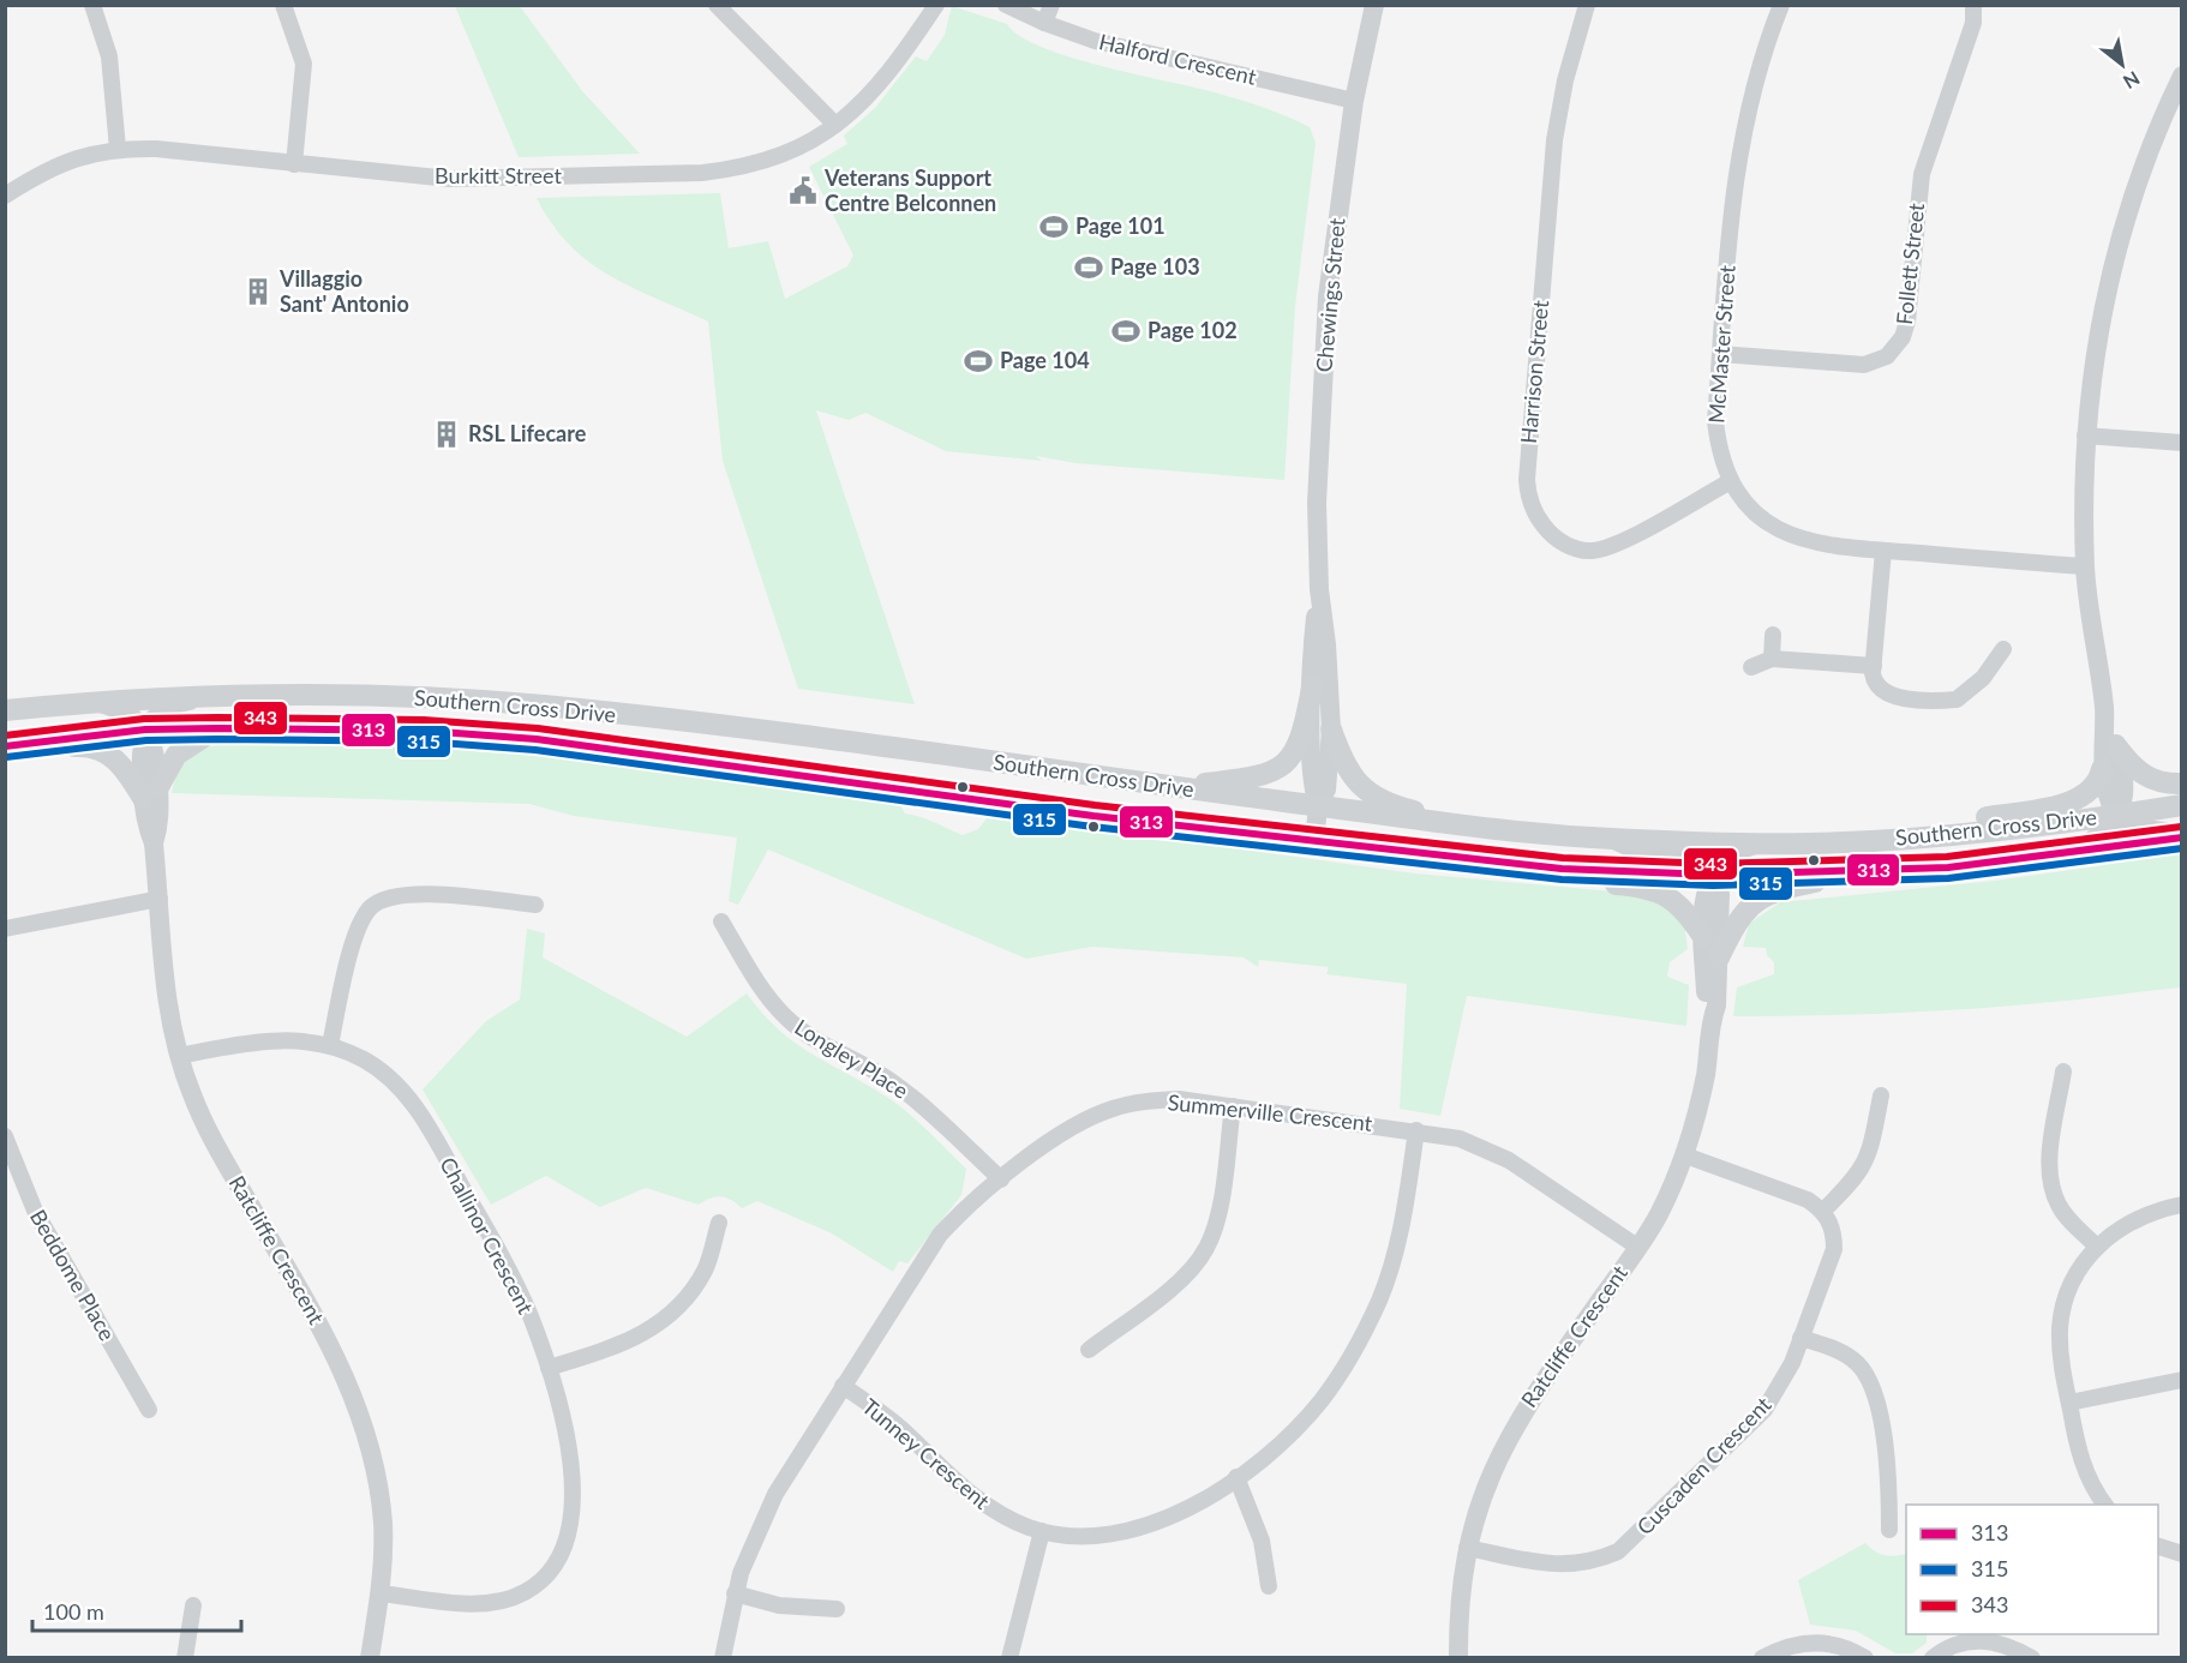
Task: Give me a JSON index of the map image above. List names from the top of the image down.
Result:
{
  "streets": {
    "main road": ["Southern Cross Drive"],
    "street": [
      "Halford Crescent",
      "Burkitt Street",
      "Follett Street",
      "Chewings Street",
      "McMaster Street",
      "Harrison Street",
      "Longley Place",
      "Summerville Crescent",
      "Challinor Crescent",
      "Ratcliffe Crescent",
      "Beddome Place",
      "Tunney Crescent",
      "Cuscaden Crescent"
    ]
  },
  "crossings": [
    ["Halford Crescent", "Chewings Street"],
    ["Follett Street", "McMaster Street"],
    ["Chewings Street", "Southern Cross Drive"],
    ["McMaster Street", "Harrison Street"],
    ["Southern Cross Drive", "Ratcliffe Crescent"],
    ["Longley Place", "Summerville Crescent"],
    ["Summerville Crescent", "Ratcliffe Crescent"],
    ["Summerville Crescent", "Tunney Crescent"],
    ["Challinor Crescent", "Ratcliffe Crescent"],
    ["Ratcliffe Crescent", "Cuscaden Crescent"]
  ],
  "places": {
    "public building": ["Veterans Support Centre Belconnen"],
    "sports": [
      "Page 101",
      "Page 103",
      "Page 102",
      "Page 104"
    ],
    "building": ["Villaggio Sant' Antonio", "RSL Lifecare"]
  },
  "lines": ["transit line 343", "transit line 313", "transit line 315"],
  "legend": ["313", "315", "343"],
  "scale_bar": "100 m",
  "north": "bottom right"
}
